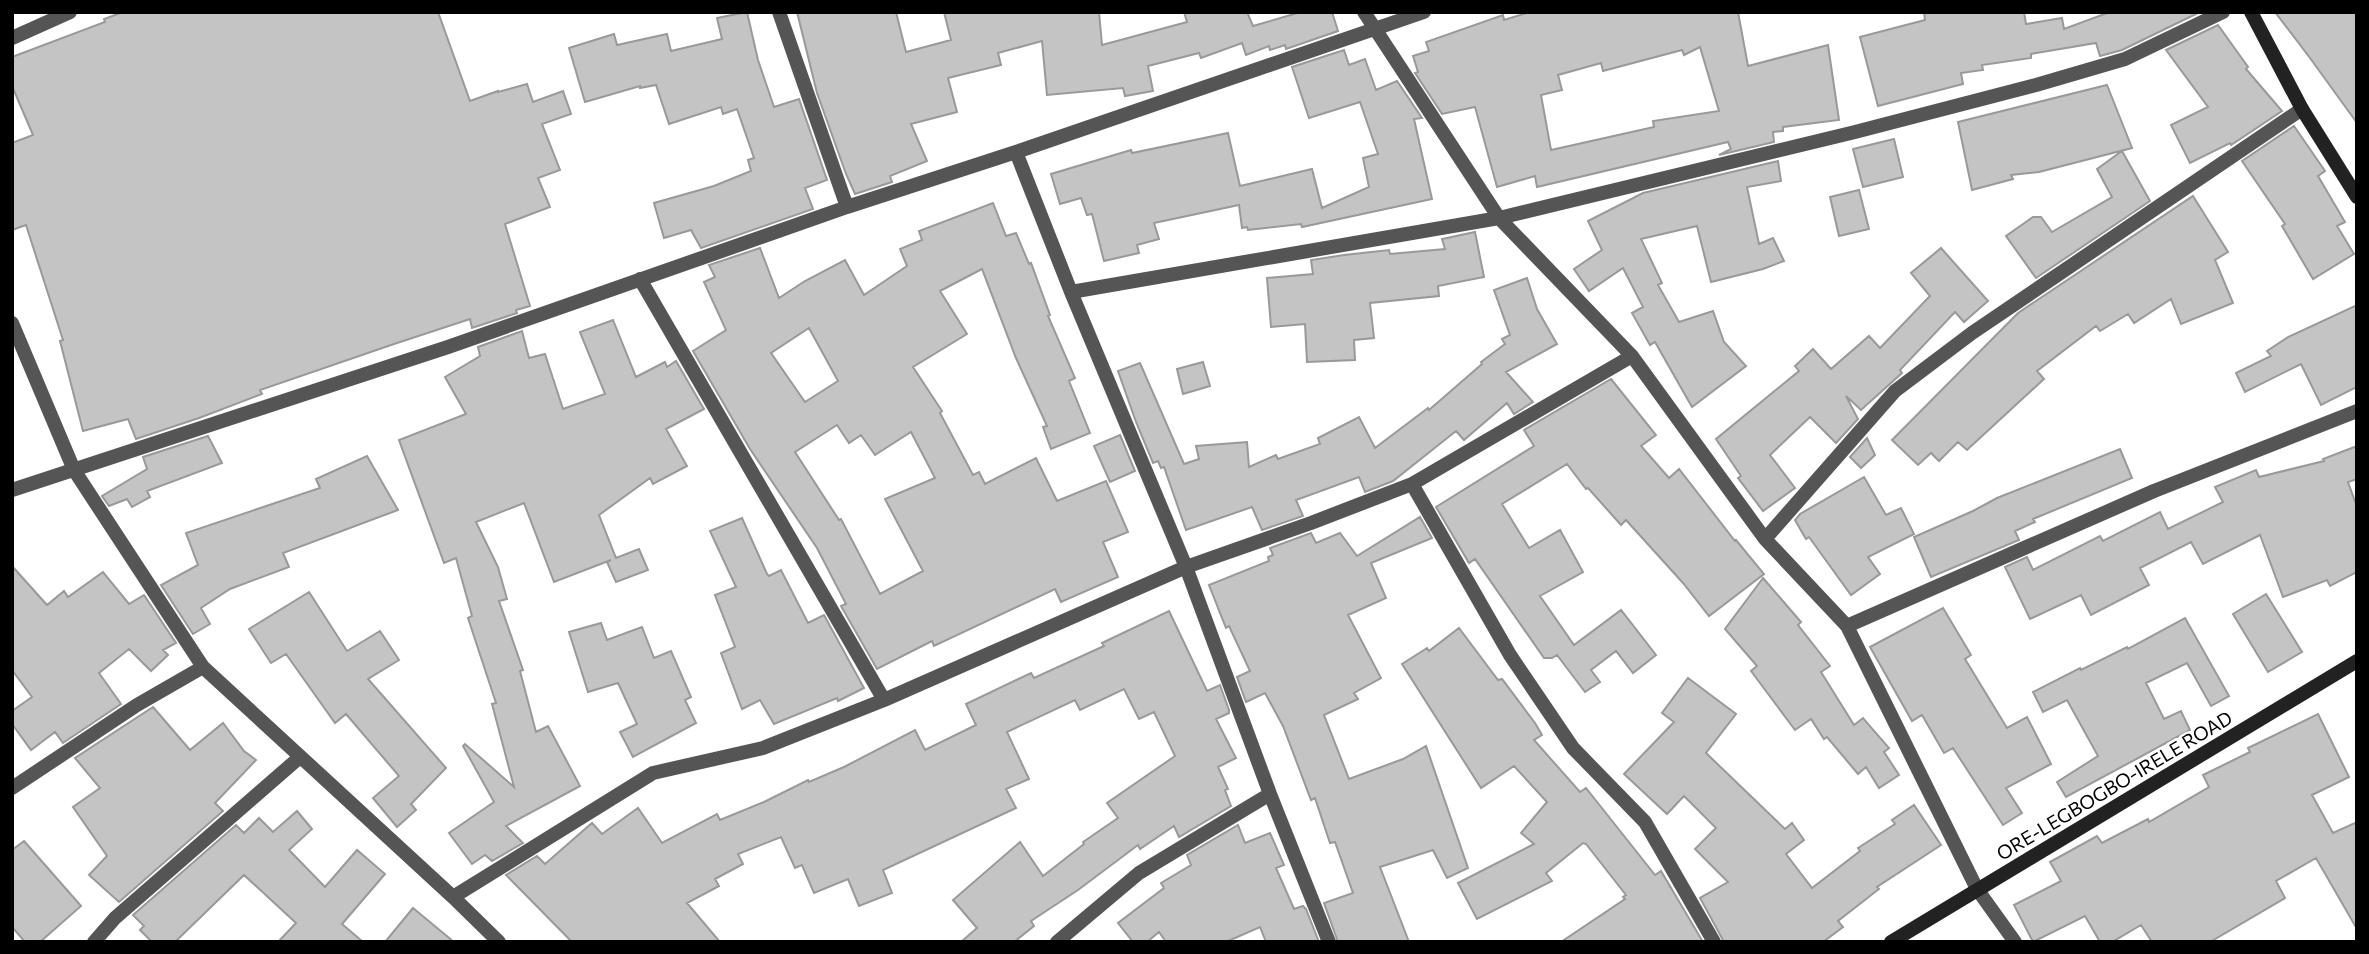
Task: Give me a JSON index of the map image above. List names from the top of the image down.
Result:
{
  "streets": {
    "main road": ["ORE-LEGBOGBO-IRELE ROAD"]
  }
}
